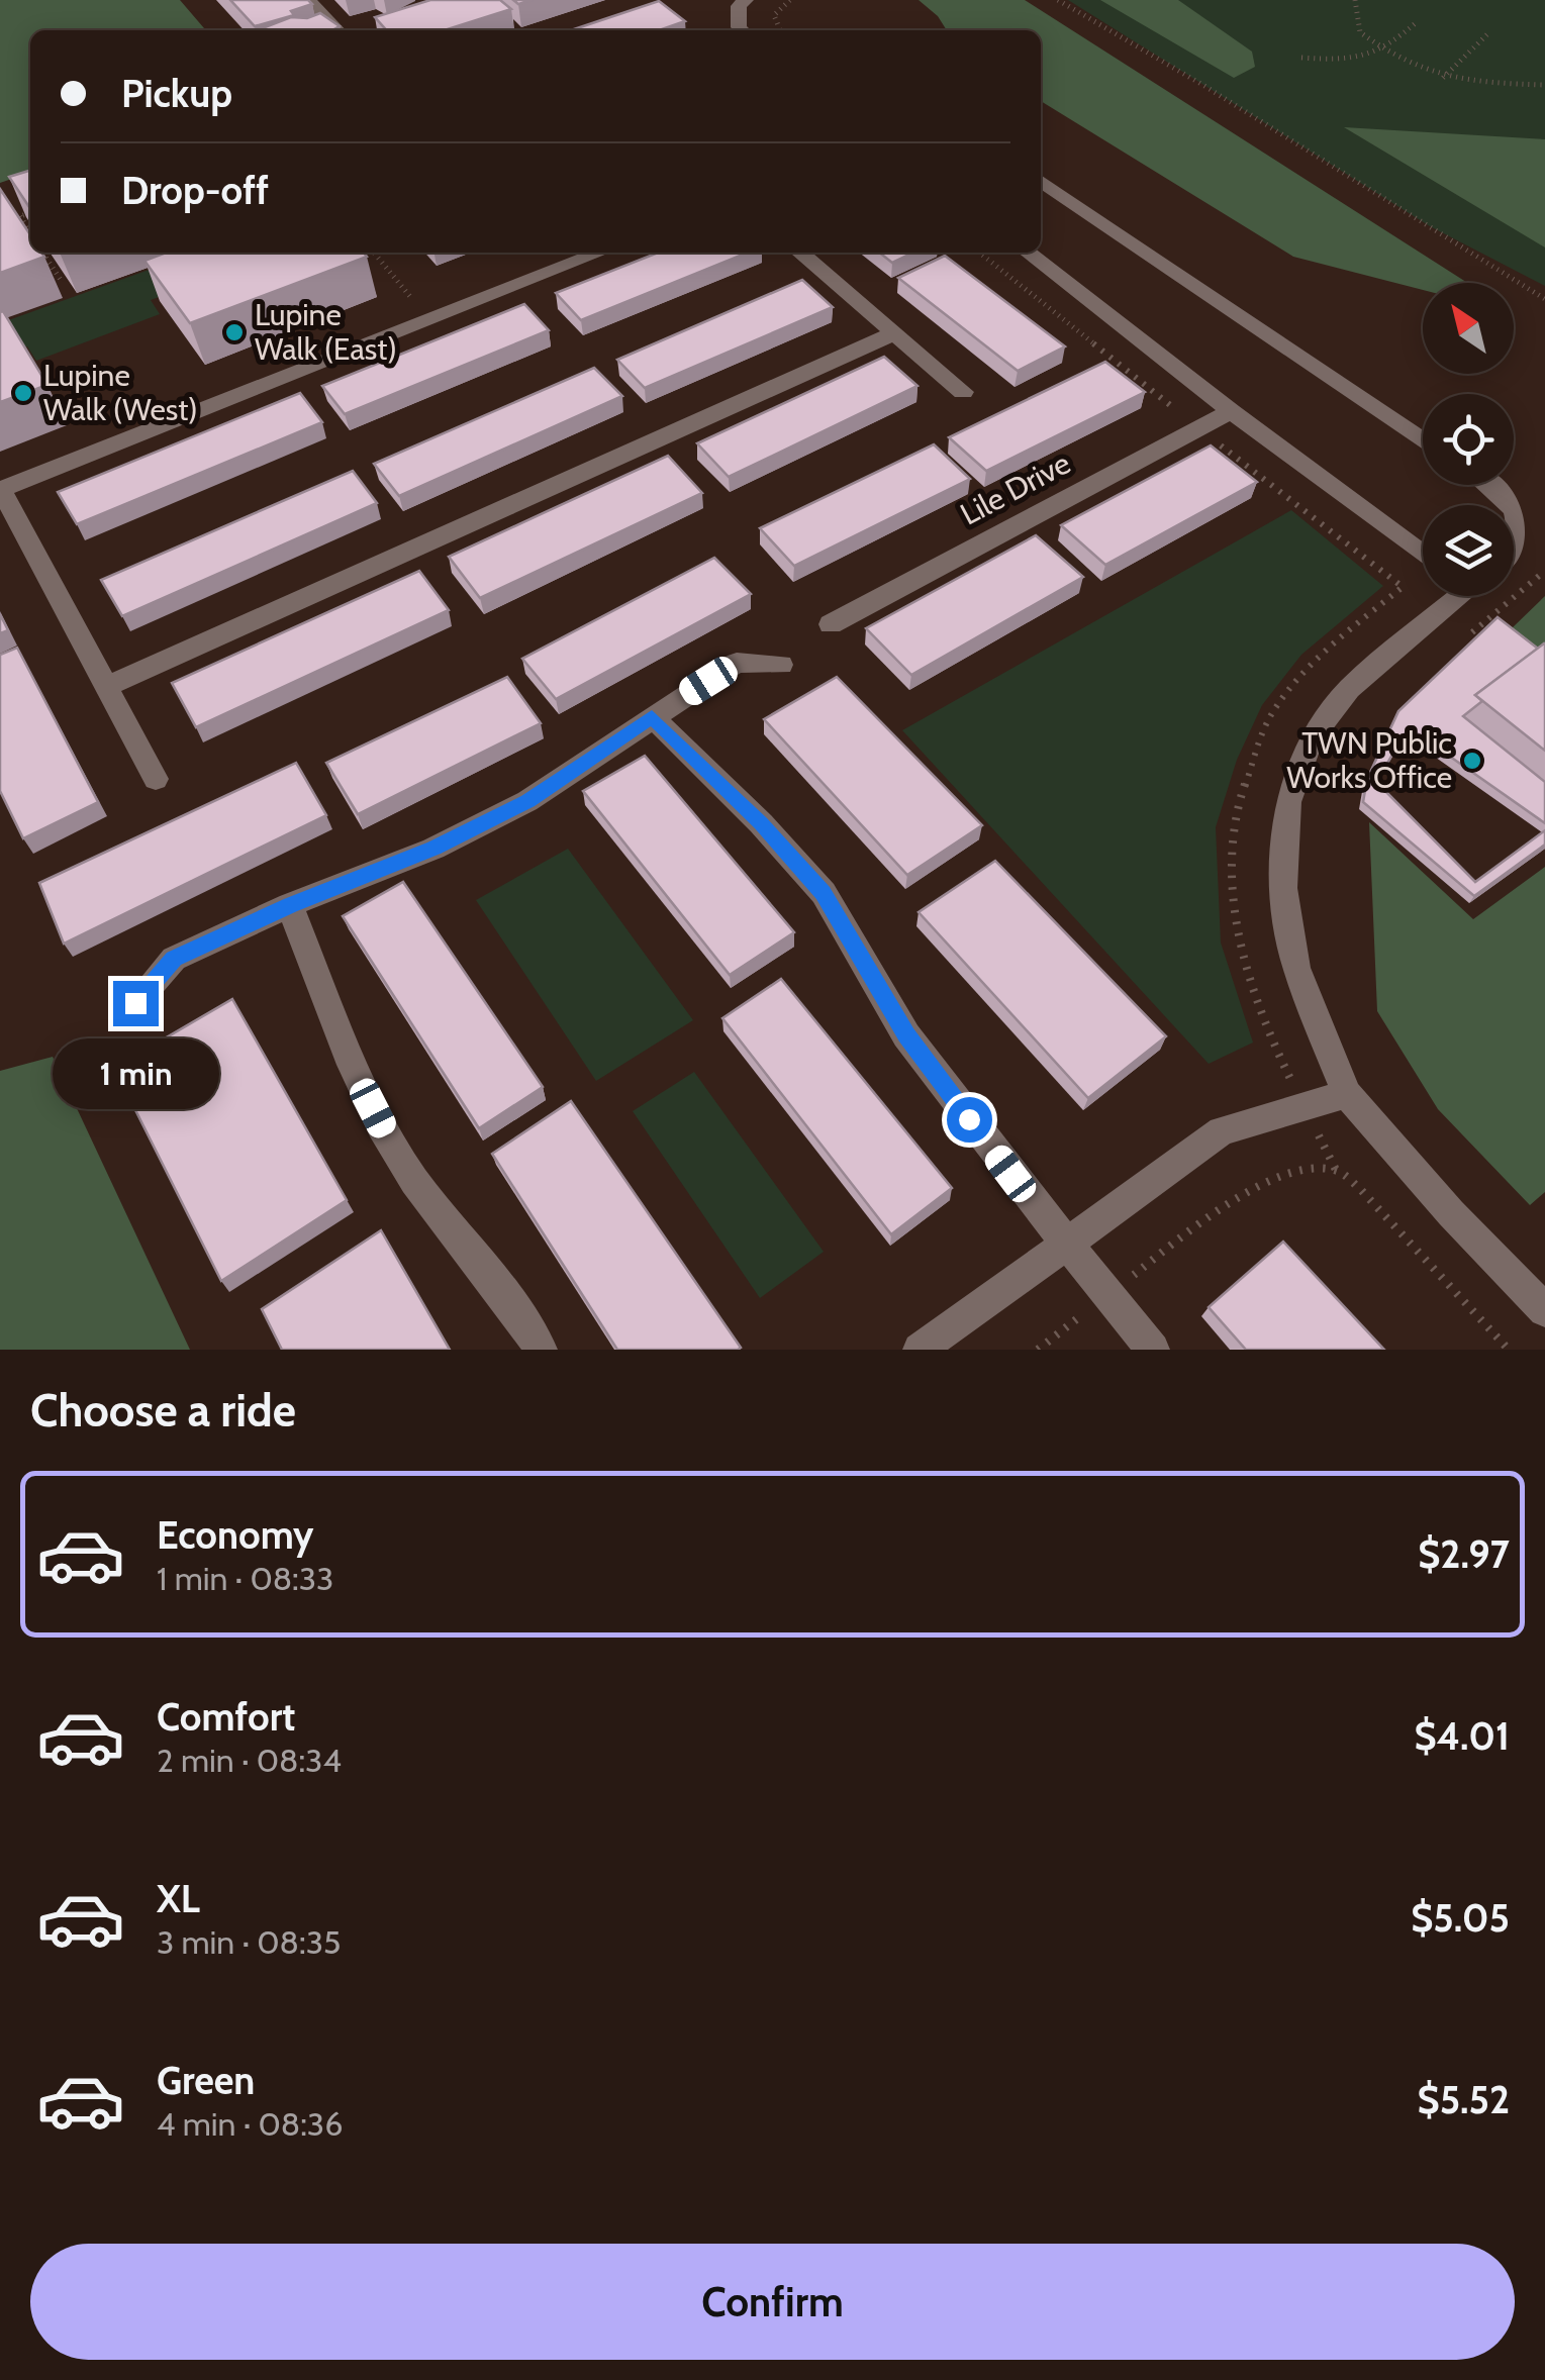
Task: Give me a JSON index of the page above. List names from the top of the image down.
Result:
{
  "streets": {
    "street": ["Lile Drive"]
  },
  "places": ["Lupine Walk (East)", "Lupine Walk (West)", "TWN Public Works Office"],
  "north": "top left",
  "page": {
    "banner": ["Pickup", "Drop-off"],
    "bubble": "1 min",
    "heading": "Choose a ride",
    "list": [
      {
        "name": "Economy",
        "note": "1 min · 08:33",
        "value": "$2.97"
      },
      {
        "name": "Comfort",
        "note": "2 min · 08:34",
        "value": "$4.01"
      },
      {
        "name": "XL",
        "note": "3 min · 08:35",
        "value": "$5.05"
      },
      {
        "name": "Green",
        "note": "4 min · 08:36",
        "value": "$5.52"
      }
    ],
    "buttons": "Confirm"
  }
}
